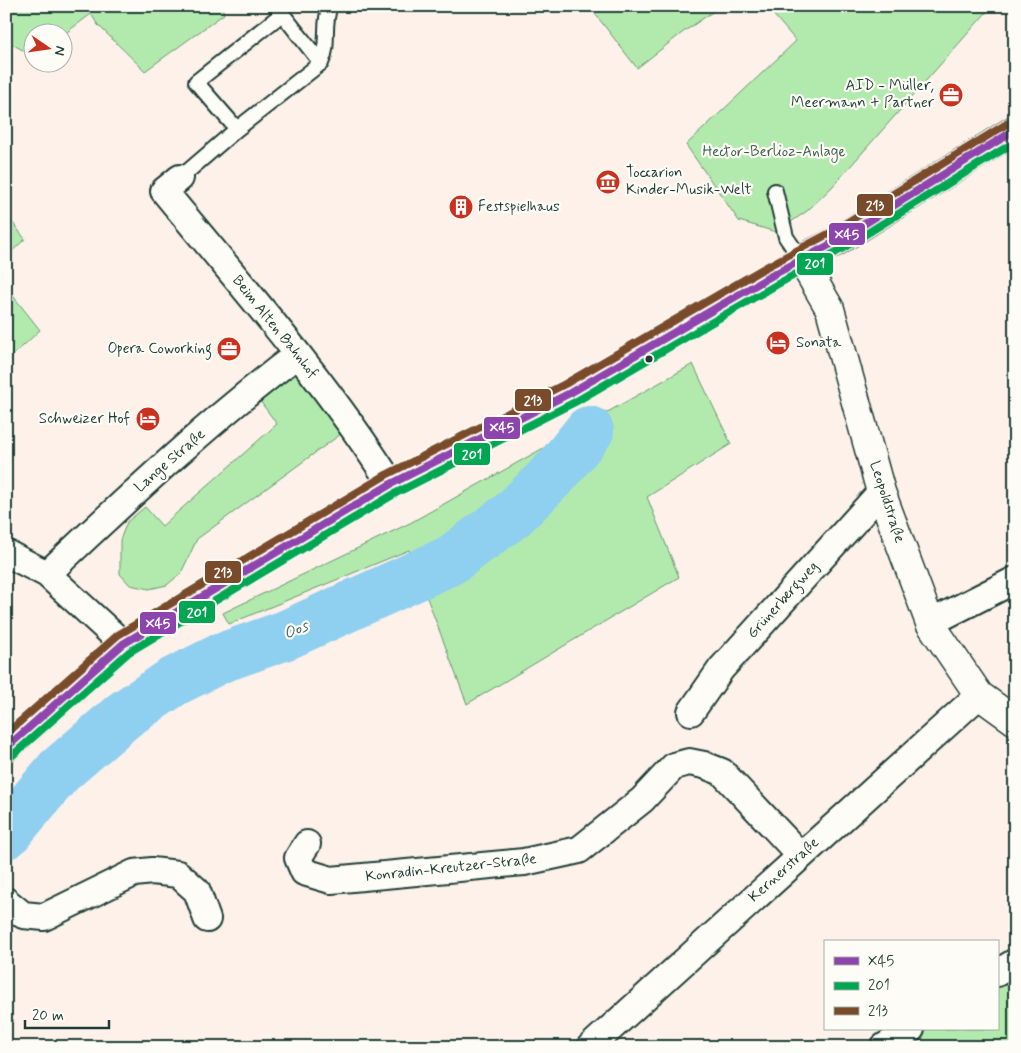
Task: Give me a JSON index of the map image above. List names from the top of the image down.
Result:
{
  "streets": {
    "main road": ["Leopoldstraße"],
    "street": [
      "Beim Alten Bahnhof",
      "Lange Straße",
      "Grünerbergweg",
      "Konradin-Kreutzer-Straße",
      "Kernerstraße"
    ]
  },
  "crossings": [
    ["Beim Alten Bahnhof", "Lange Straße"],
    ["Leopoldstraße", "Grünerbergweg"],
    ["Leopoldstraße", "Kernerstraße"],
    ["Konradin-Kreutzer-Straße", "Kernerstraße"]
  ],
  "water": ["Oos"],
  "parks": ["Hector-Berlioz-Anlage"],
  "places": {
    "office": ["AID - Müller, Meermann + Partner", "Opera Coworking"],
    "museum": ["Toccarion Kinder-Musik-Welt"],
    "building": ["Festspielhaus"],
    "hotel": ["Sonata", "Schweizer Hof"]
  },
  "lines": ["transit line 213", "transit line X45", "transit line 201"],
  "legend": ["X45", "201", "213"],
  "scale_bar": "20 m",
  "north": "right"
}
